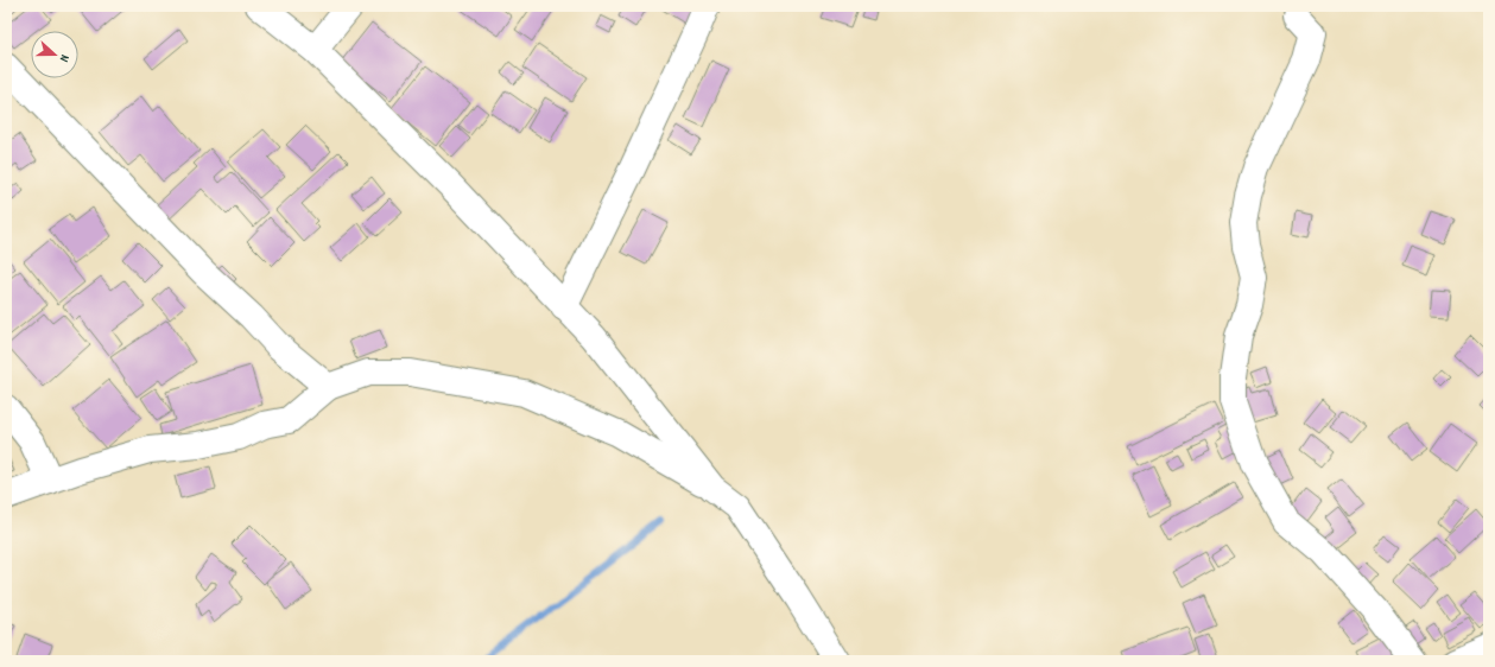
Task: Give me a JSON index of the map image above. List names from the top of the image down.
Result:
{
  "north": "right"
}
